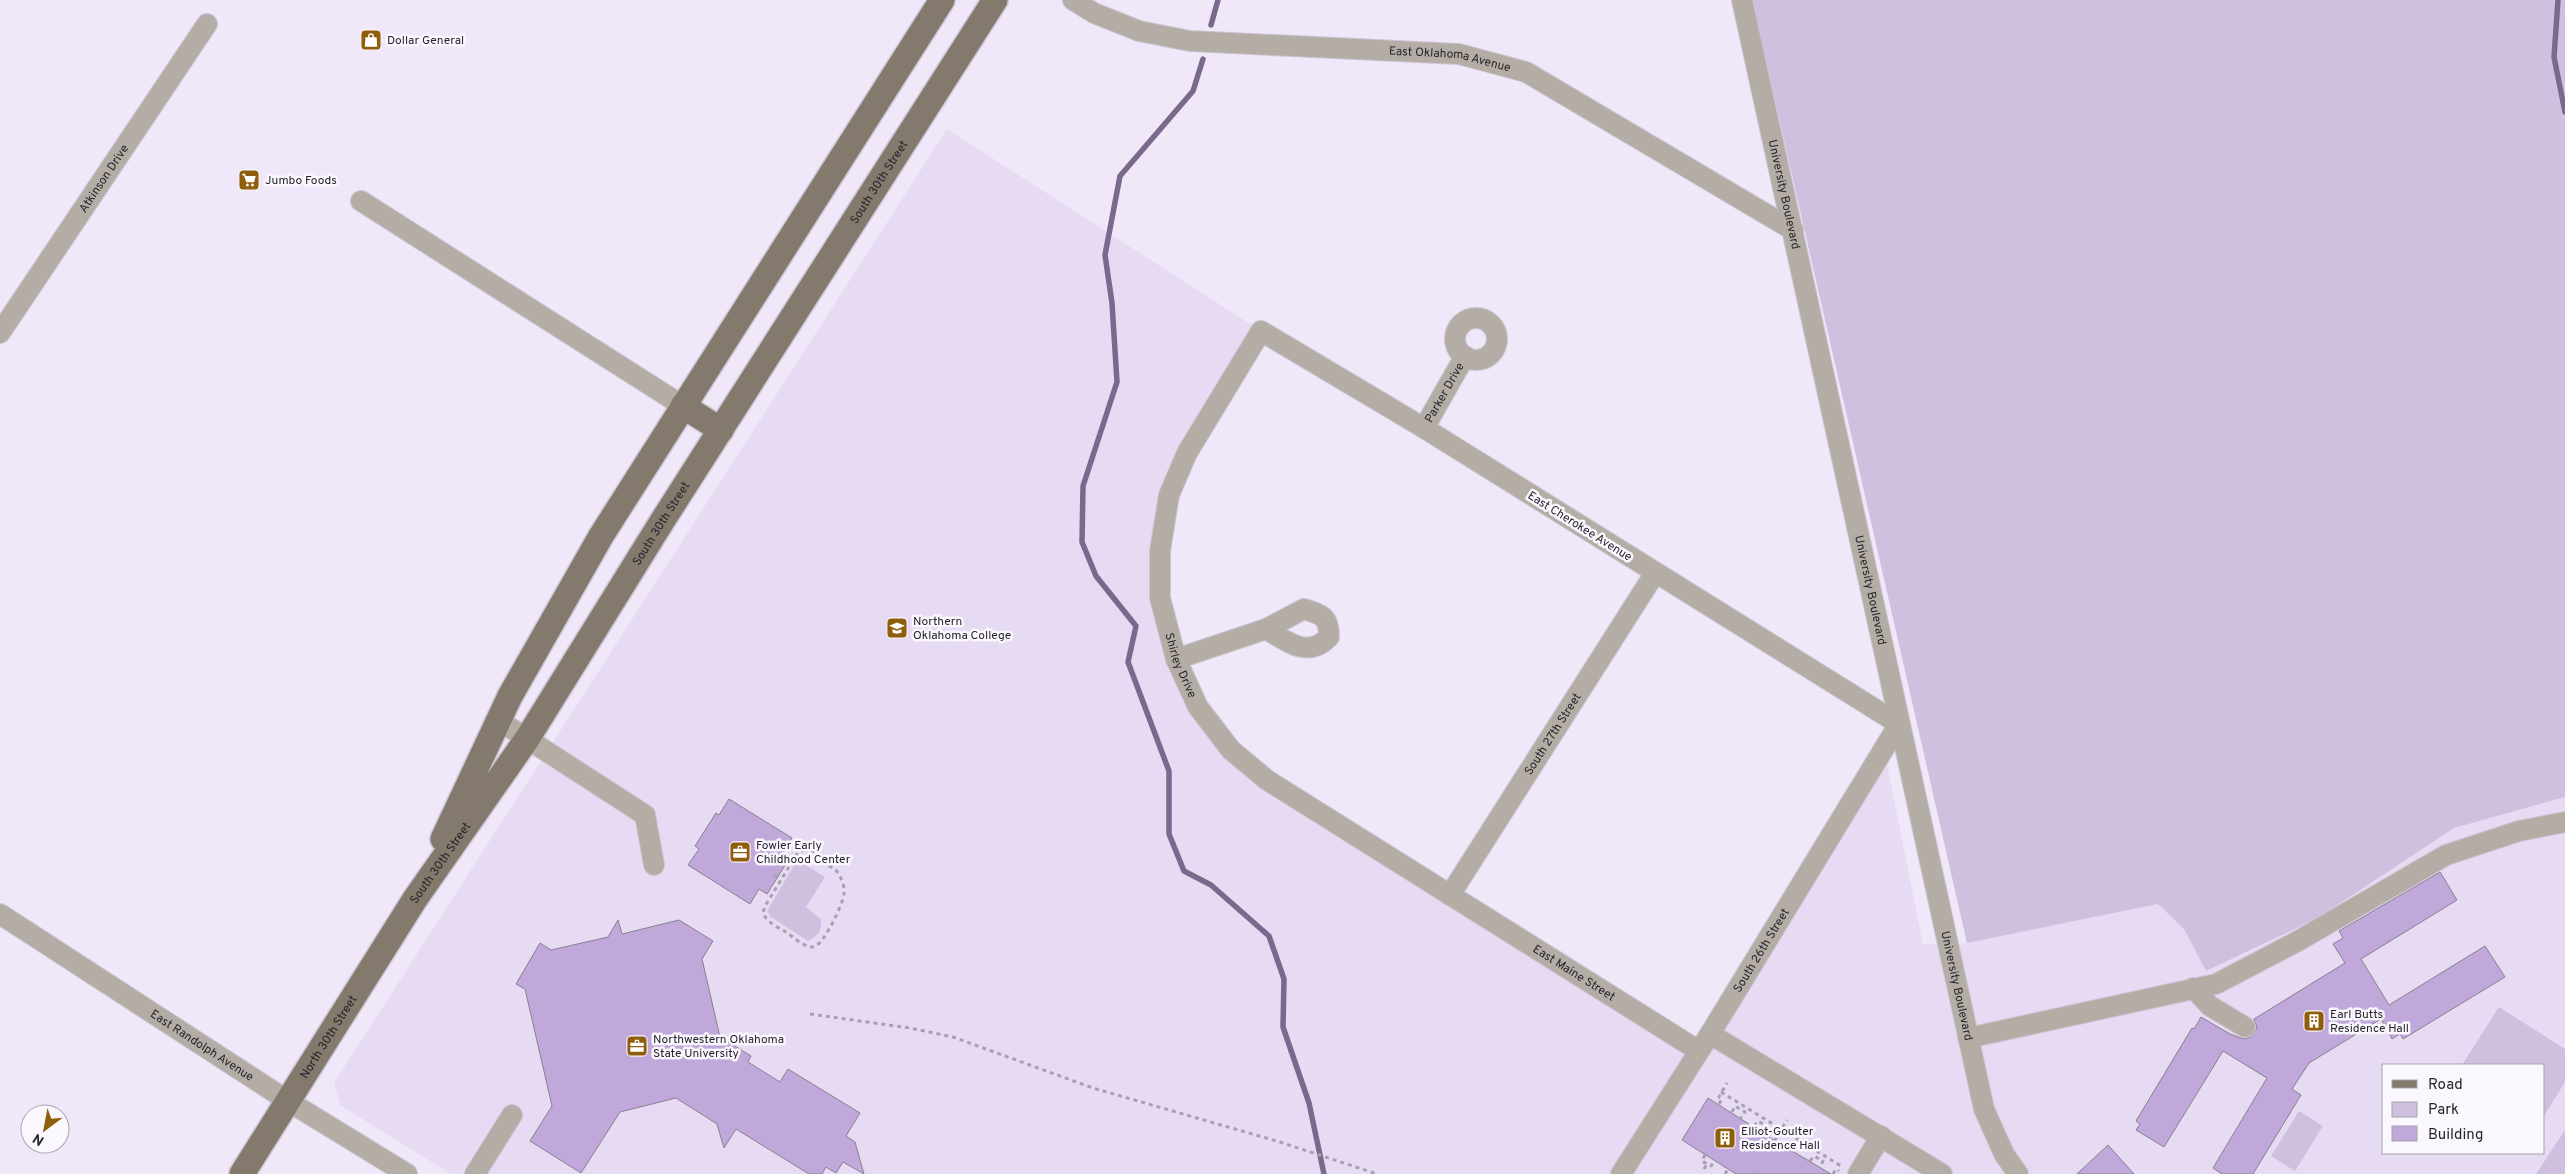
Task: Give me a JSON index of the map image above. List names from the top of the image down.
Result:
{
  "streets": {
    "main road": ["South 30th Street", "North 30th Street"],
    "street": [
      "East Oklahoma Avenue",
      "Atkinson Drive",
      "University Boulevard",
      "Parker Drive",
      "East Cherokee Avenue",
      "Shirley Drive",
      "South 27th Street",
      "South 26th Street",
      "East Maine Street",
      "East Randolph Avenue"
    ]
  },
  "crossings": [
    ["East Oklahoma Avenue", "University Boulevard"],
    ["South 30th Street", "North 30th Street"],
    ["University Boulevard", "East Cherokee Avenue"],
    ["University Boulevard", "South 26th Street"],
    ["Parker Drive", "East Cherokee Avenue"],
    ["East Cherokee Avenue", "Shirley Drive"],
    ["East Cherokee Avenue", "South 27th Street"],
    ["East Cherokee Avenue", "South 26th Street"],
    ["Shirley Drive", "South 27th Street"],
    ["Shirley Drive", "East Maine Street"],
    ["South 27th Street", "East Maine Street"],
    ["South 26th Street", "East Maine Street"],
    ["North 30th Street", "East Randolph Avenue"]
  ],
  "places": {
    "shop": ["Dollar General"],
    "supermarket": ["Jumbo Foods"],
    "school or university": ["Northern Oklahoma College"],
    "office": ["Fowler Early Childhood Center", "Northwestern Oklahoma State University"],
    "building": ["Earl Butts Residence Hall", "Elliot-Goulter Residence Hall"]
  },
  "legend": ["Road", "Park", "Building"],
  "north": "bottom left"
}
